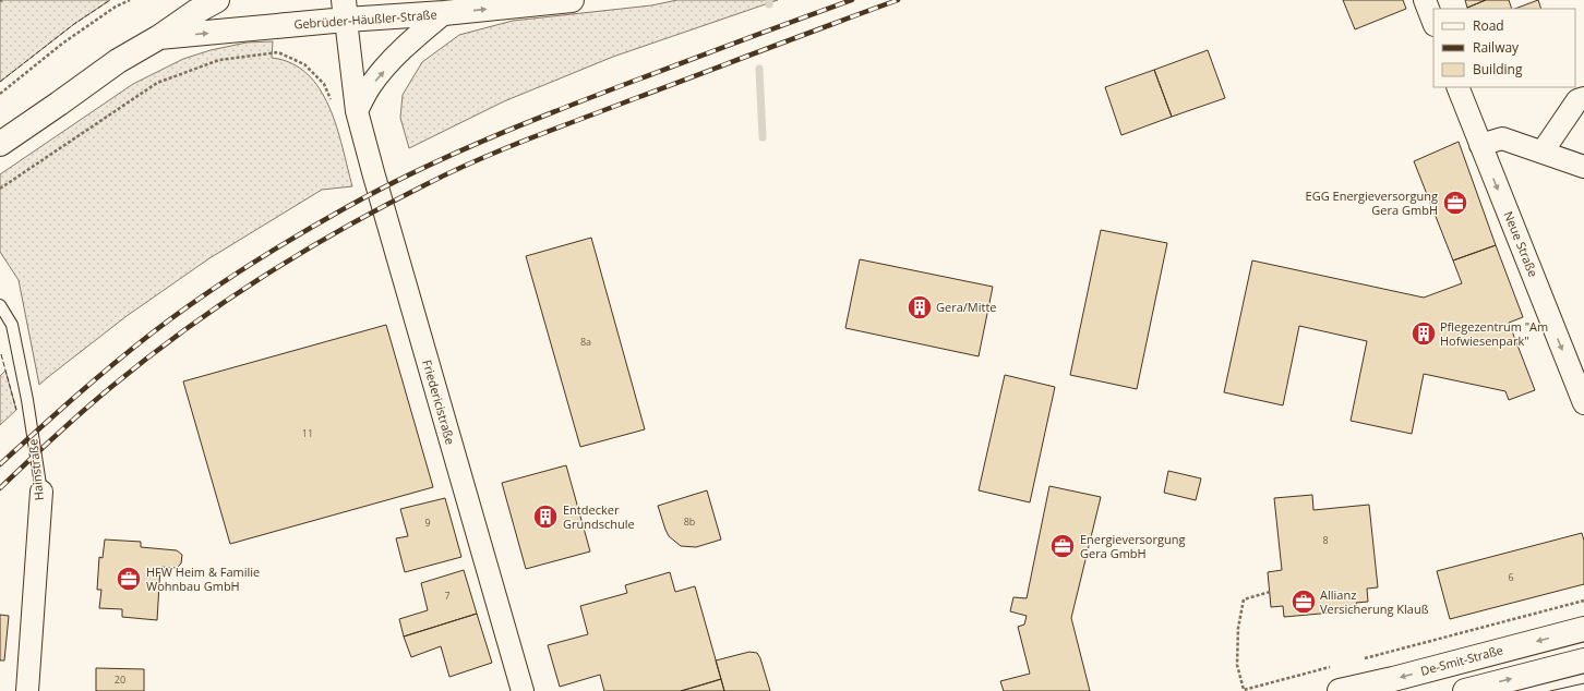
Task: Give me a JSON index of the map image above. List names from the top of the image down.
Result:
{
  "streets": {
    "main road": ["Gebrüder-Häußler-Straße", "De-Smit-Straße"],
    "street": ["Neue Straße", "Friedericistraße", "Hainstraße"]
  },
  "crossings": [
    ["Gebrüder-Häußler-Straße", "Friedericistraße"]
  ],
  "one_way": ["Gebrüder-Häußler-Straße", "Neue Straße"],
  "places": {
    "office": [
      "EGG Energieversorgung Gera GmbH",
      "Energieversorgung Gera GmbH",
      "HFW Heim & Familie Wohnbau GmbH",
      "Allianz Versicherung Klauß"
    ],
    "building": ["Gera/Mitte", "Pflegezentrum \"Am Hofwiesenpark\"", "Entdecker Grundschule"]
  },
  "house_numbers": [
    "8a",
    "11",
    "8b",
    "9",
    "8",
    "6",
    "7",
    "20"
  ],
  "legend": ["Road", "Railway", "Building"]
}
